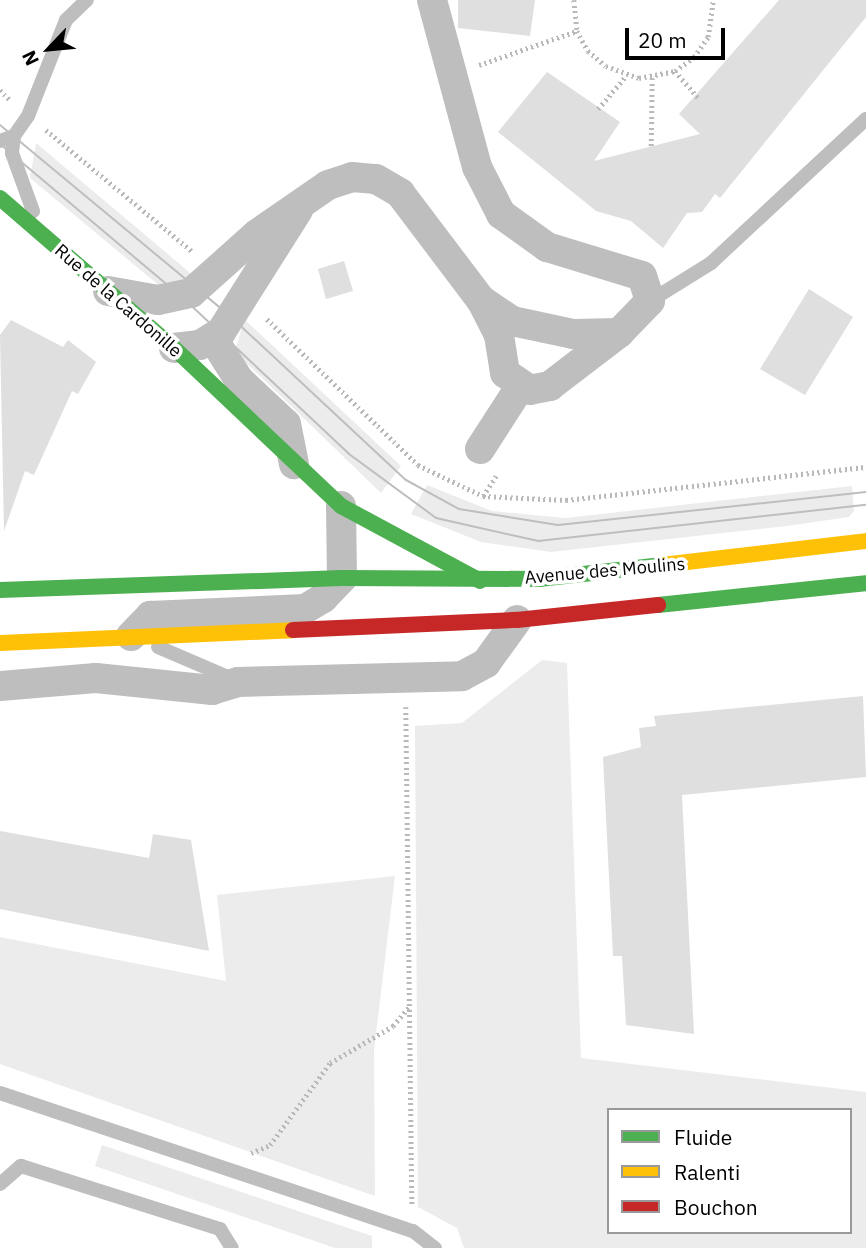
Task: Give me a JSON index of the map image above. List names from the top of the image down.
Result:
{
  "streets": {
    "main road": ["Rue de la Cardonille", "Avenue des Moulins"]
  },
  "crossings": [
    ["Rue de la Cardonille", "Avenue des Moulins"]
  ],
  "legend": ["Fluide", "Ralenti", "Bouchon"],
  "scale_bar": "20 m",
  "north": "bottom left"
}
